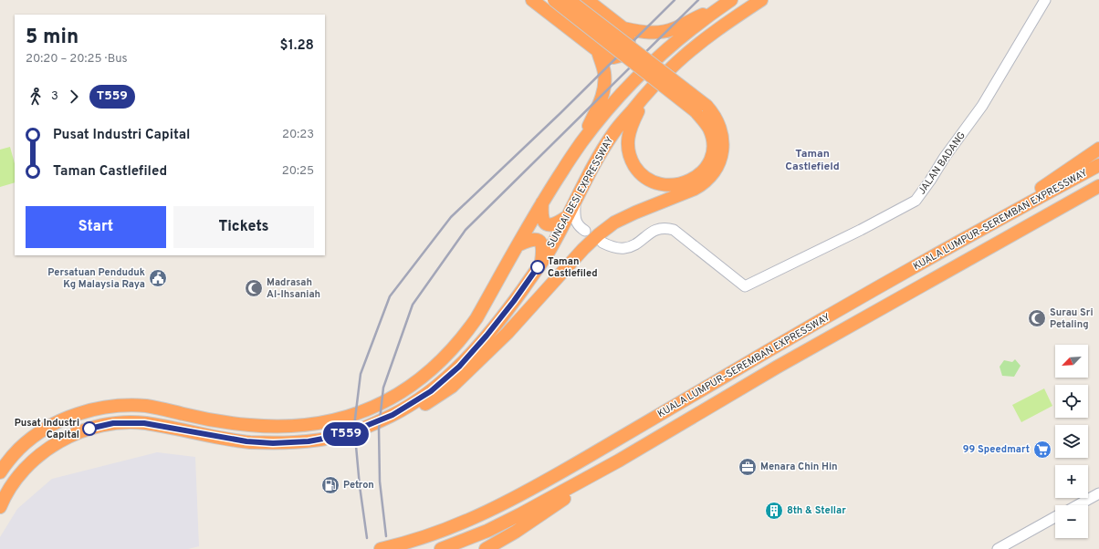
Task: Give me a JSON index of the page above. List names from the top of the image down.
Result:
{
  "streets": {
    "highway": ["SUNGAI BESI EXPRESSWAY", "KUALA LUMPUR–SEREMBAN EXPRESSWAY"],
    "street": ["JALAN BADANG"]
  },
  "districts": ["Taman Castlefield"],
  "places": {
    "other": ["Taman Castlefiled", "Pusat Industri Capital"],
    "public building": ["Persatuan Penduduk Kg Malaysia Raya"],
    "mosque": ["Madrasah Al-Ihsaniah", "Surau Sri Petaling"],
    "supermarket": ["99 Speedmart"],
    "office": ["Menara Chin Hin"],
    "fuel station": ["Petron"],
    "building": ["8th & Stellar"]
  },
  "lines": ["bus line T559"],
  "north": "bottom left",
  "page": {
    "on_map": "T559",
    "heading": ["5 min", "20:20 – 20:25 · Bus", "$1.28"],
    "legs": ["3", "T559"],
    "list": [
      {
        "name": "Pusat Industri Capital",
        "value": "20:23"
      },
      {
        "name": "Taman Castlefiled",
        "value": "20:25"
      }
    ],
    "buttons": ["Start", "Tickets"],
    "map_buttons": ["+", "−"]
  }
}
